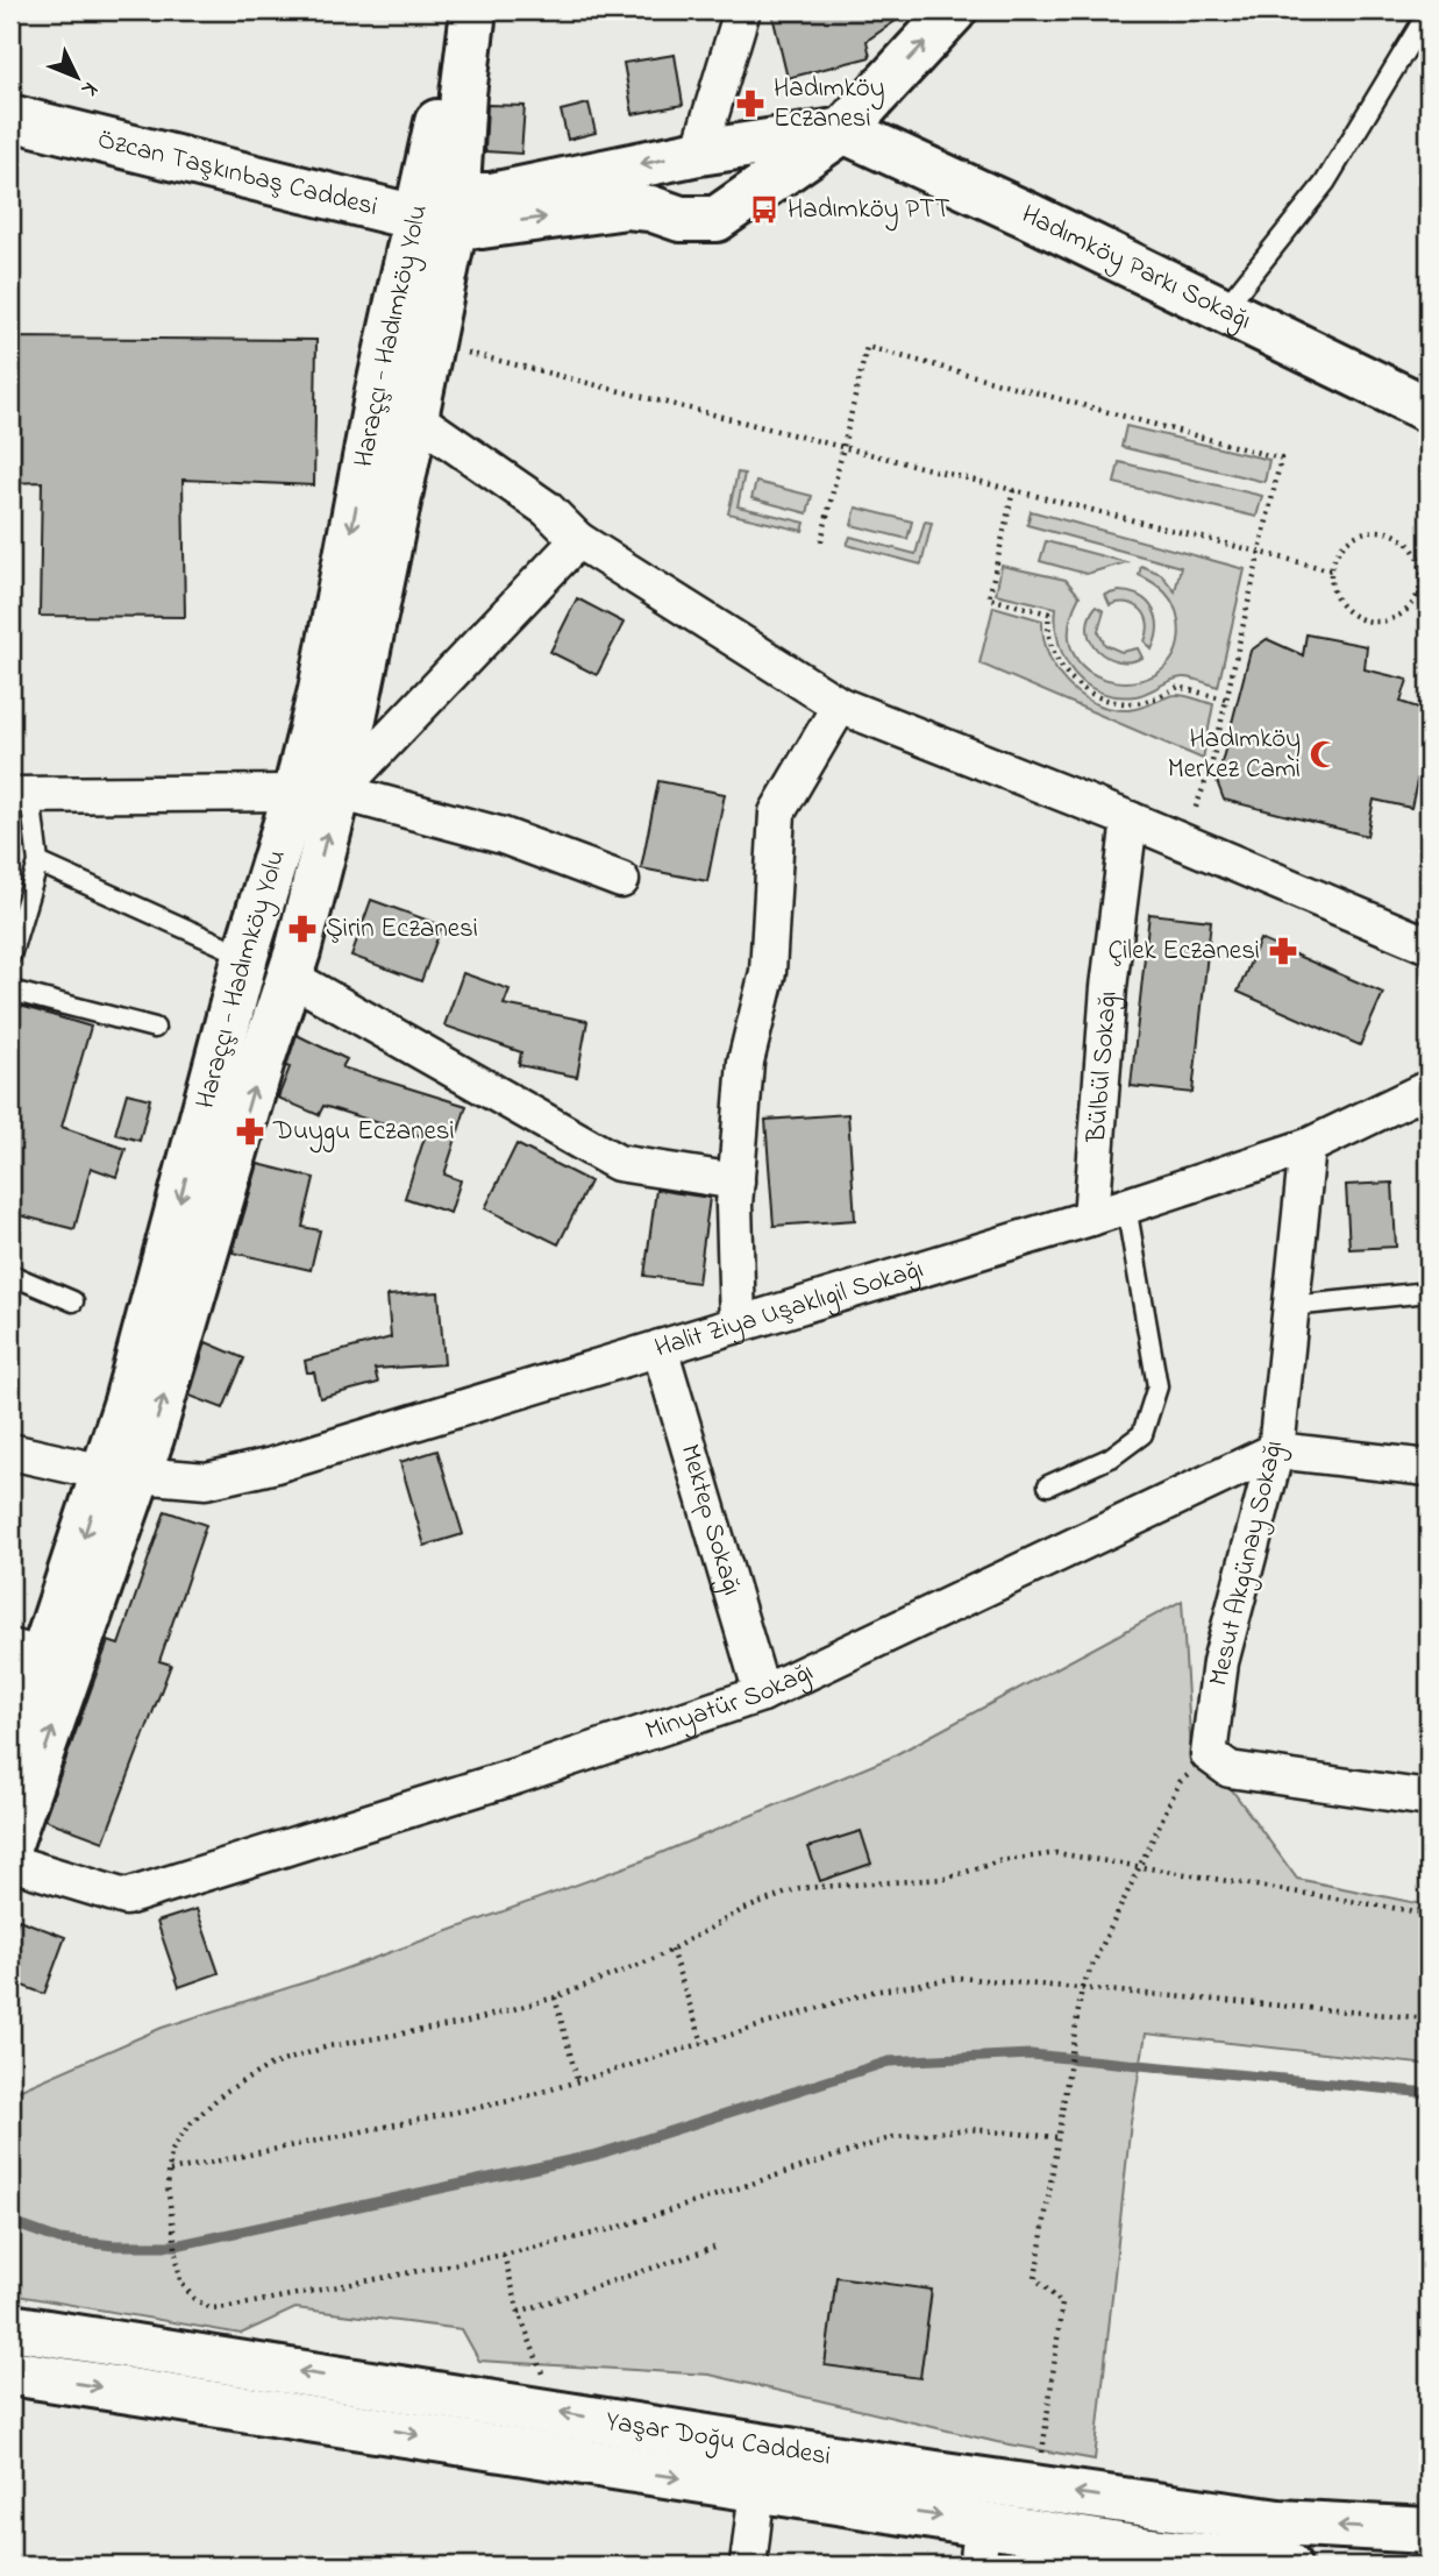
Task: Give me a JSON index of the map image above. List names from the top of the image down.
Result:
{
  "streets": {
    "street": [
      "Özcan Taşkınbaş Caddesi",
      "Hadımköy Parkı Sokağı",
      "Haraççı - Hadımköy Yolu",
      "Bülbül Sokağı",
      "Halit Ziya Uşaklıgil Sokağı",
      "Mektep Sokağı",
      "Mesut Akgünay Sokağı",
      "Minyatür Sokağı",
      "Yaşar Doğu Caddesi"
    ]
  },
  "crossings": [
    ["Özcan Taşkınbaş Caddesi", "Haraççı - Hadımköy Yolu"],
    ["Haraççı - Hadımköy Yolu", "Halit Ziya Uşaklıgil Sokağı"],
    ["Bülbül Sokağı", "Halit Ziya Uşaklıgil Sokağı"],
    ["Halit Ziya Uşaklıgil Sokağı", "Mektep Sokağı"],
    ["Halit Ziya Uşaklıgil Sokağı", "Mesut Akgünay Sokağı"],
    ["Mektep Sokağı", "Minyatür Sokağı"],
    ["Mesut Akgünay Sokağı", "Minyatür Sokağı"]
  ],
  "places": {
    "pharmacy": [
      "Hadımköy Eczanesi",
      "Şirin Eczanesi",
      "Çilek Eczanesi",
      "Duygu Eczanesi"
    ],
    "bus stop": ["Hadımköy PTT"],
    "mosque": ["Hadımköy Merkez Cami"]
  },
  "north": "bottom right"
}
